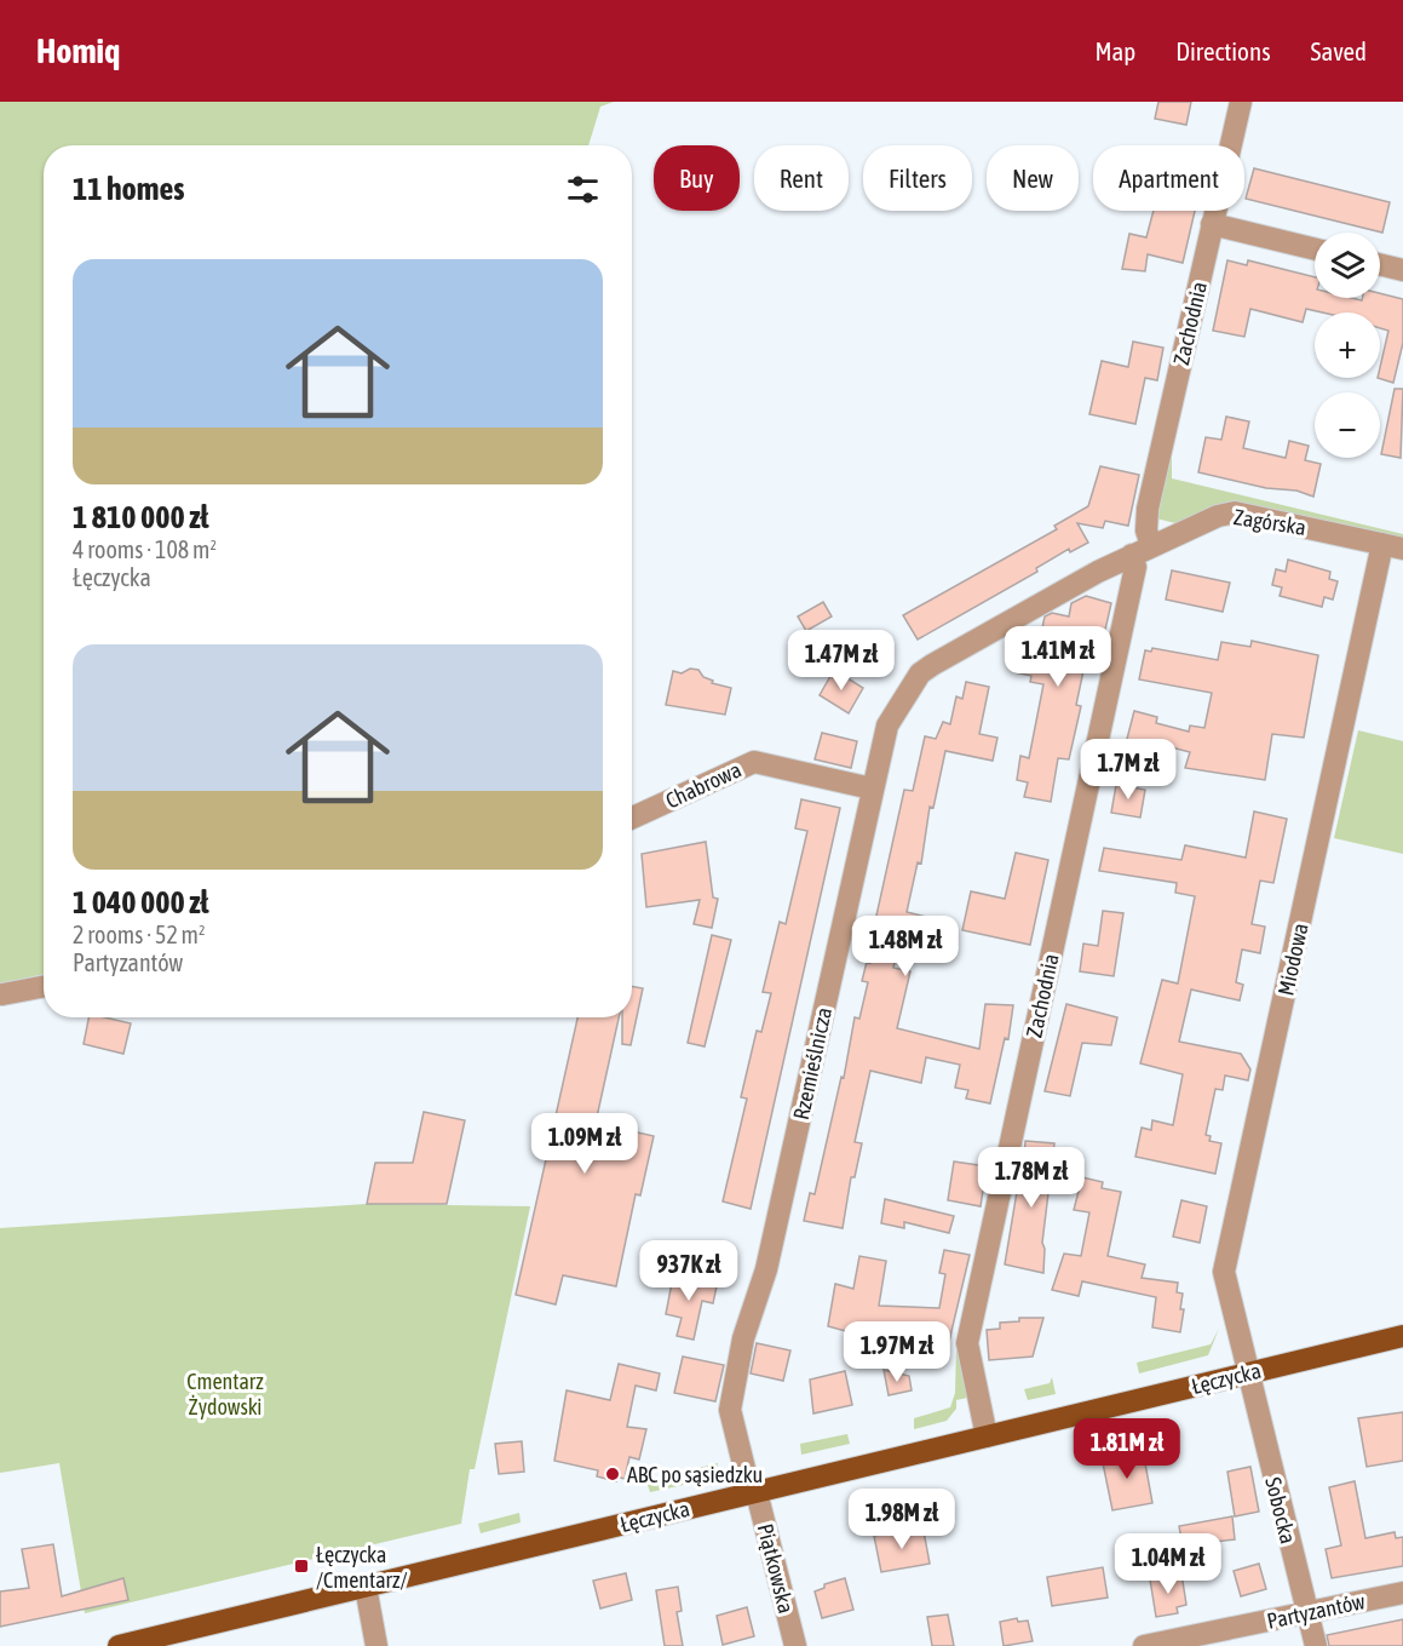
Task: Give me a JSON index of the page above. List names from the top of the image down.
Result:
{
  "streets": {
    "main road": ["Łęczycka"],
    "street": [
      "Zachodnia",
      "Zagórska",
      "Chabrowa",
      "Miodowa",
      "Rzemieślnicza",
      "Sobocka",
      "Piątkowska",
      "Partyzantów"
    ]
  },
  "crossings": [
    ["Zachodnia", "Zagórska"],
    ["Zachodnia", "Rzemieślnicza"],
    ["Zachodnia", "Łęczycka"],
    ["Zagórska", "Miodowa"],
    ["Zagórska", "Rzemieślnicza"],
    ["Chabrowa", "Rzemieślnicza"],
    ["Miodowa", "Łęczycka"],
    ["Miodowa", "Sobocka"],
    ["Rzemieślnicza", "Łęczycka"],
    ["Rzemieślnicza", "Piątkowska"],
    ["Łęczycka", "Sobocka"],
    ["Łęczycka", "Piątkowska"],
    ["Sobocka", "Partyzantów"]
  ],
  "parks": ["Cmentarz Żydowski"],
  "places": {
    "other": ["ABC po sąsiedzku"],
    "transit": ["Łęczycka /Cmentarz/"]
  },
  "page": {
    "header": "Homiq",
    "nav": ["Map", "Directions", "Saved"],
    "chip": [
      "Buy",
      "Rent",
      "Filters",
      "New",
      "Apartment"
    ],
    "heading": "11 homes",
    "map_buttons": ["+", "−"],
    "list": [
      {
        "name": "1 810 000 zł",
        "note": "4 rooms · 108 m² · Łęczycka"
      },
      {
        "name": "1 040 000 zł",
        "note": "2 rooms · 52 m² · Partyzantów"
      }
    ],
    "price": [
      "1.41M zł",
      "1.47M zł",
      "1.7M zł",
      "1.48M zł",
      "1.09M zł",
      "1.78M zł",
      "937K zł",
      "1.97M zł",
      "1.81M zł",
      "1.98M zł",
      "1.04M zł"
    ]
  }
}
